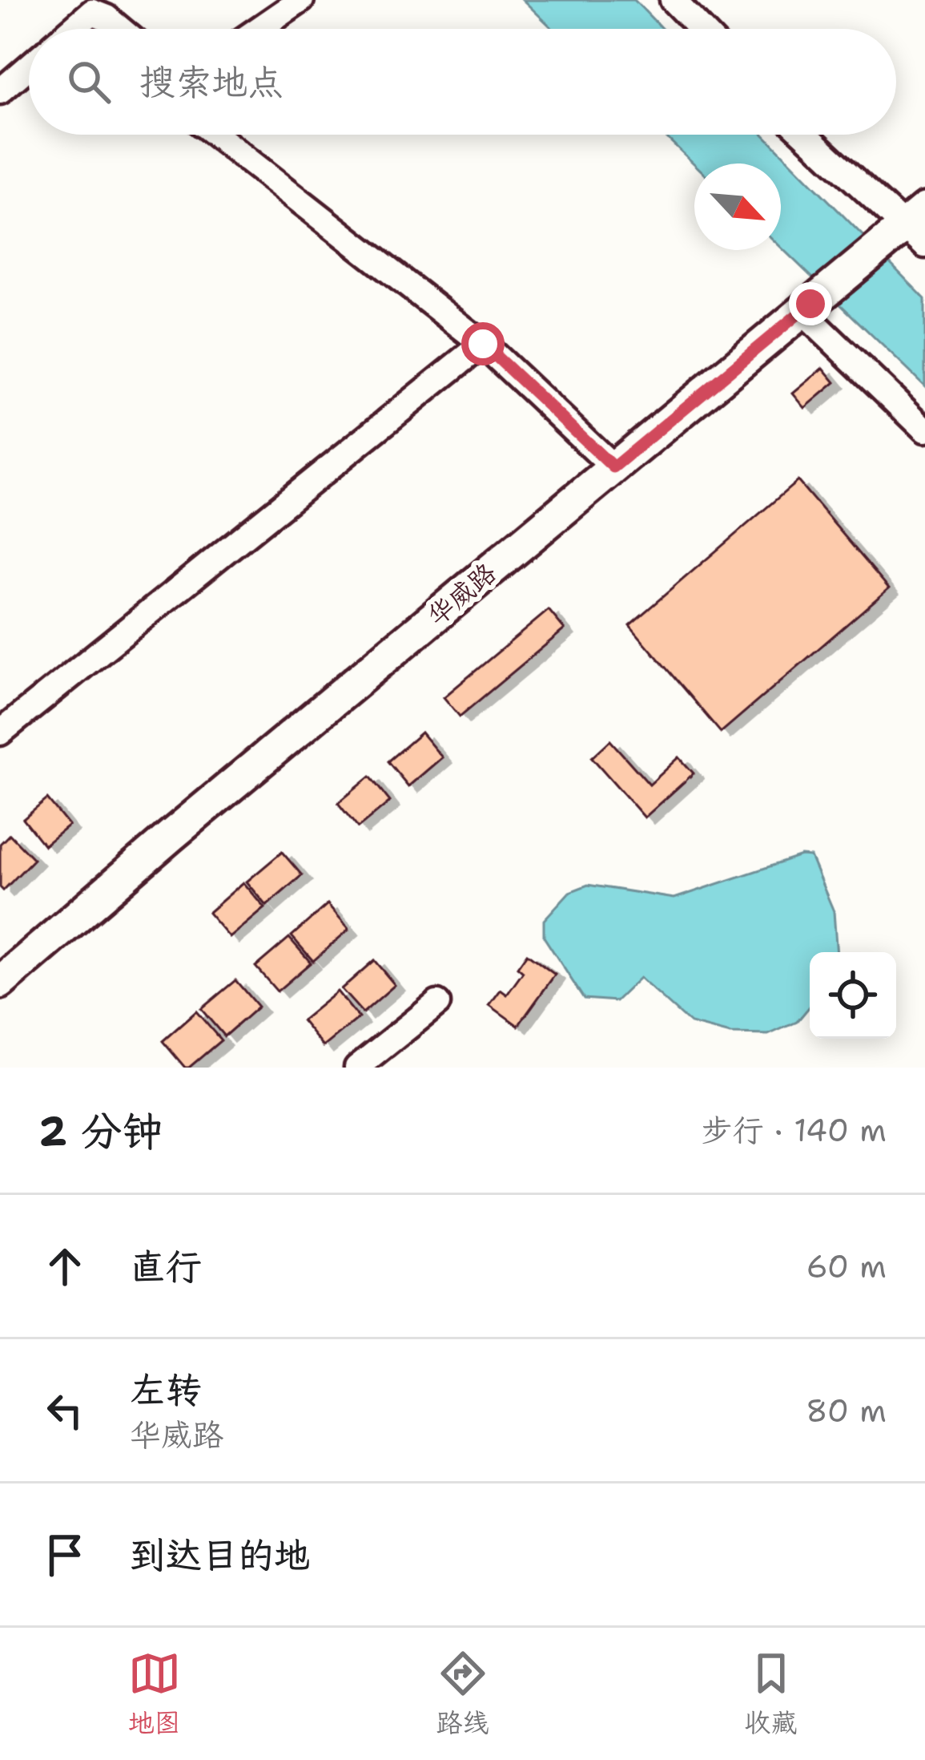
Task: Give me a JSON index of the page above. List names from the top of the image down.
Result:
{
  "streets": {
    "main road": ["华威路"]
  },
  "north": "bottom right",
  "page": {
    "search": "搜索地点",
    "heading": ["2 分钟", "步行 · 140 m"],
    "list": [
      ["直行", "60 m"],
      ["左转", "华威路", "80 m"],
      "到达目的地"
    ],
    "nav": ["地图", "路线", "收藏"]
  }
}
